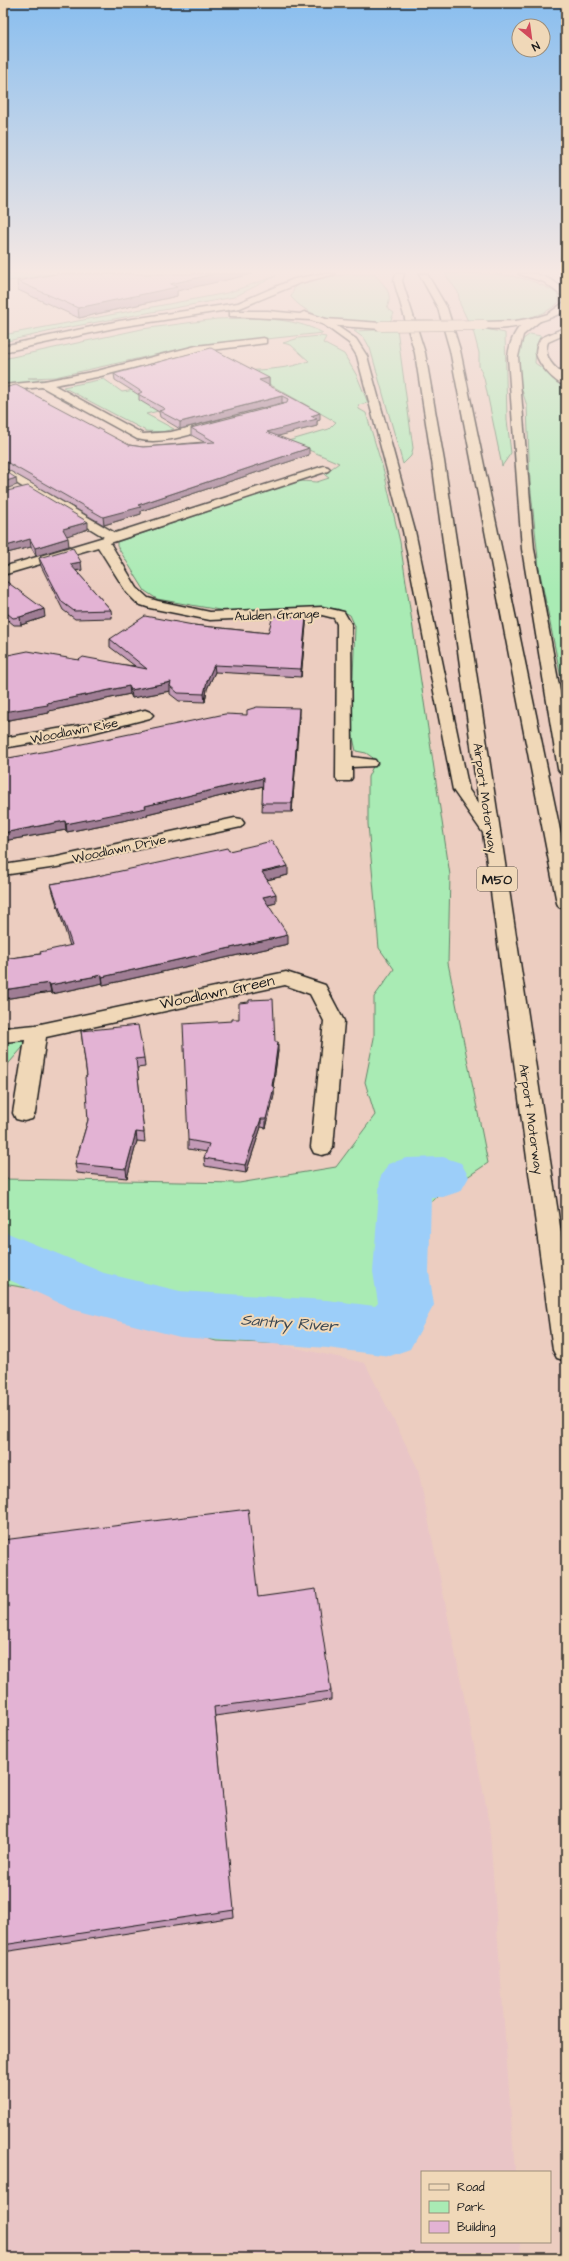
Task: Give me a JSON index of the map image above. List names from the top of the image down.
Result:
{
  "streets": {
    "main road": [
      "Aulden Grange",
      "Woodlawn Rise",
      "Airport Motorway",
      "Woodlawn Drive",
      "M50",
      "Woodlawn Green"
    ]
  },
  "water": ["Santry River"],
  "legend": ["Road", "Park", "Building"],
  "north": "bottom right"
}
